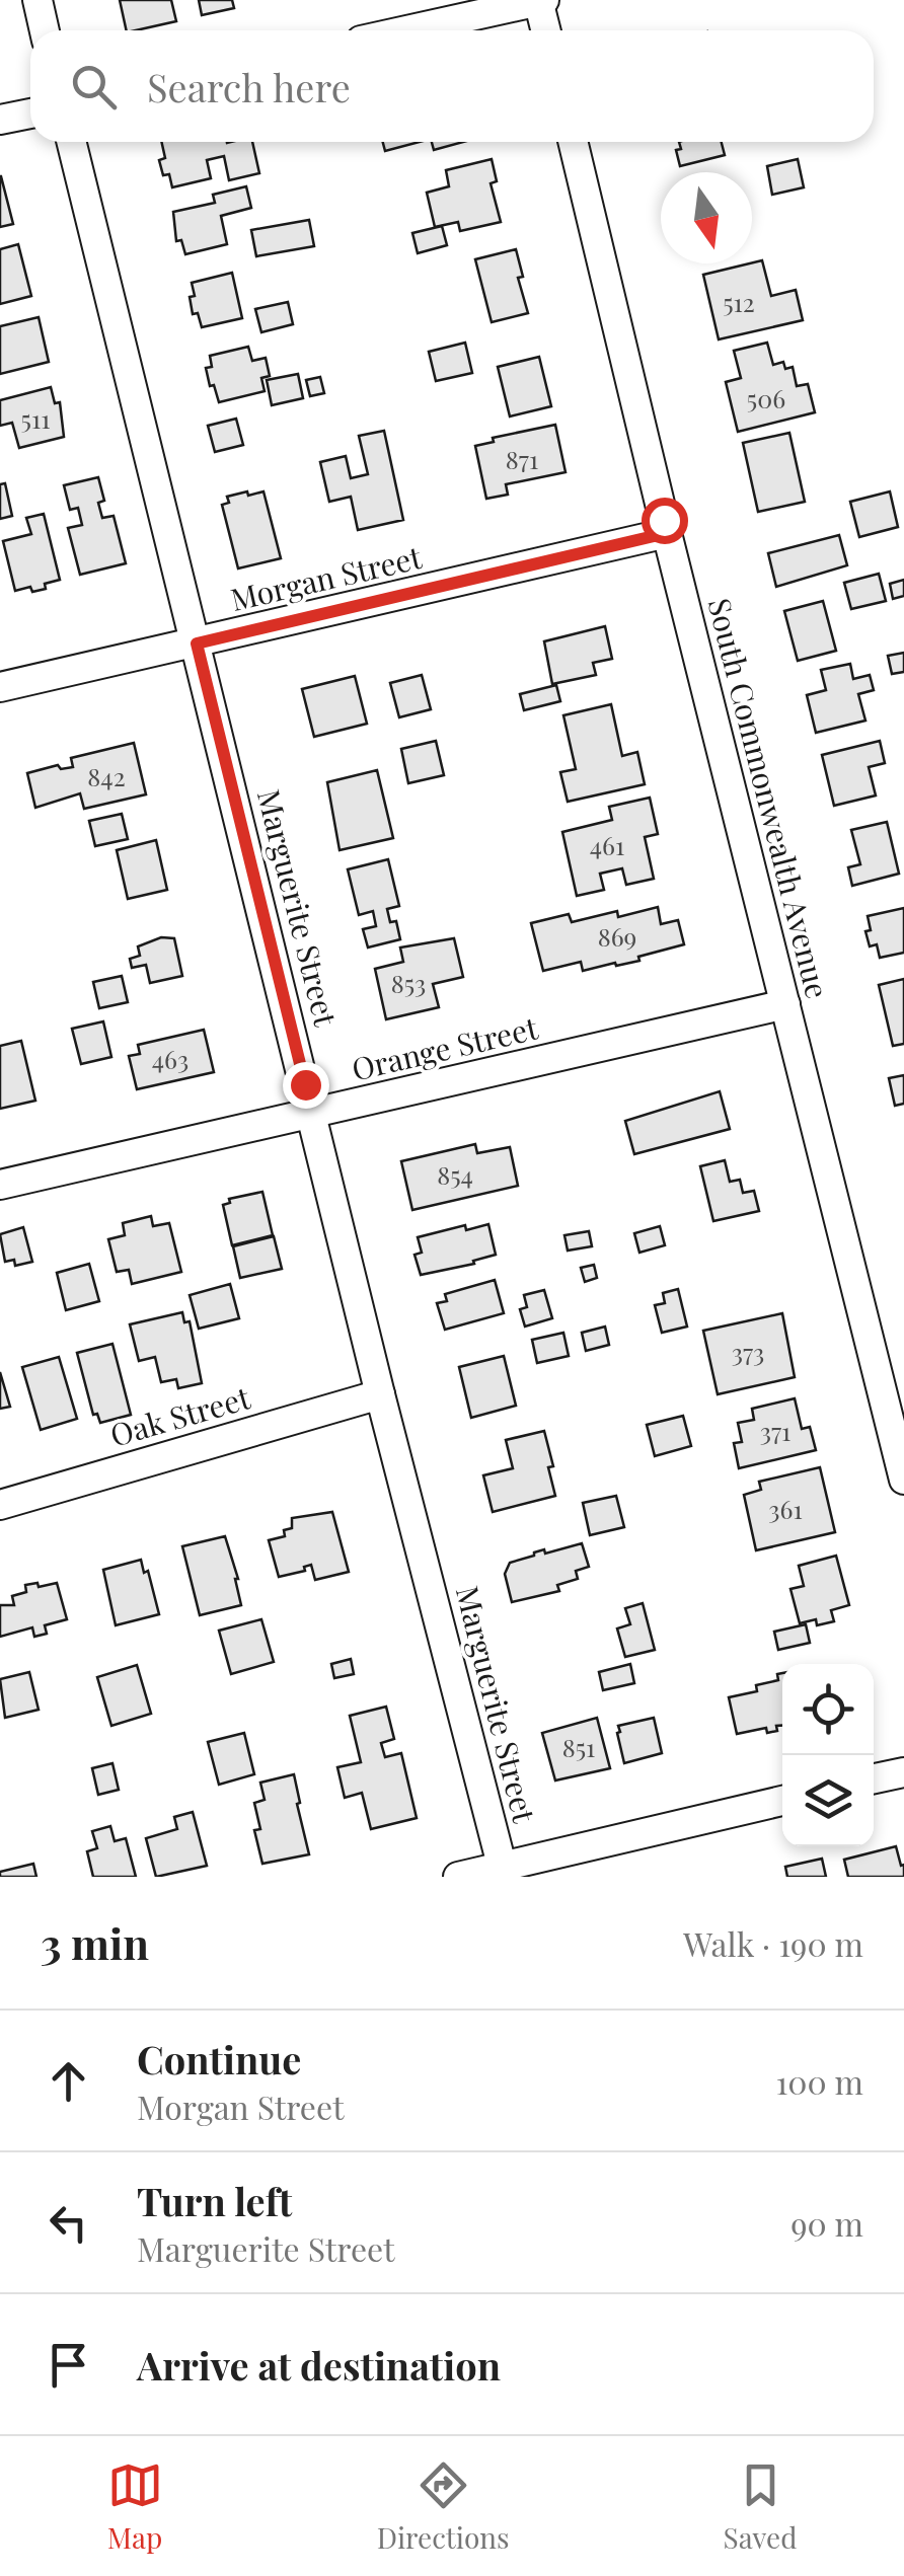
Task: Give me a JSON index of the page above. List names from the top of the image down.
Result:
{
  "streets": {
    "street": [
      "Morgan Street",
      "South Commonwealth Avenue",
      "Marguerite Street",
      "Orange Street",
      "Oak Street"
    ]
  },
  "crossings": [
    ["Morgan Street", "South Commonwealth Avenue"],
    ["Morgan Street", "Marguerite Street"],
    ["South Commonwealth Avenue", "Orange Street"],
    ["Marguerite Street", "Orange Street"],
    ["Marguerite Street", "Oak Street"]
  ],
  "house_numbers": [
    "512",
    "506",
    "511",
    "871",
    "842",
    "461",
    "869",
    "853",
    "463",
    "854",
    "373",
    "371",
    "361",
    "851"
  ],
  "north": "bottom",
  "page": {
    "search": "Search here",
    "heading": ["3 min", "Walk · 190 m"],
    "list": [
      ["Continue", "Morgan Street", "100 m"],
      ["Turn left", "Marguerite Street", "90 m"],
      "Arrive at destination"
    ],
    "nav": ["Map", "Directions", "Saved"]
  }
}
